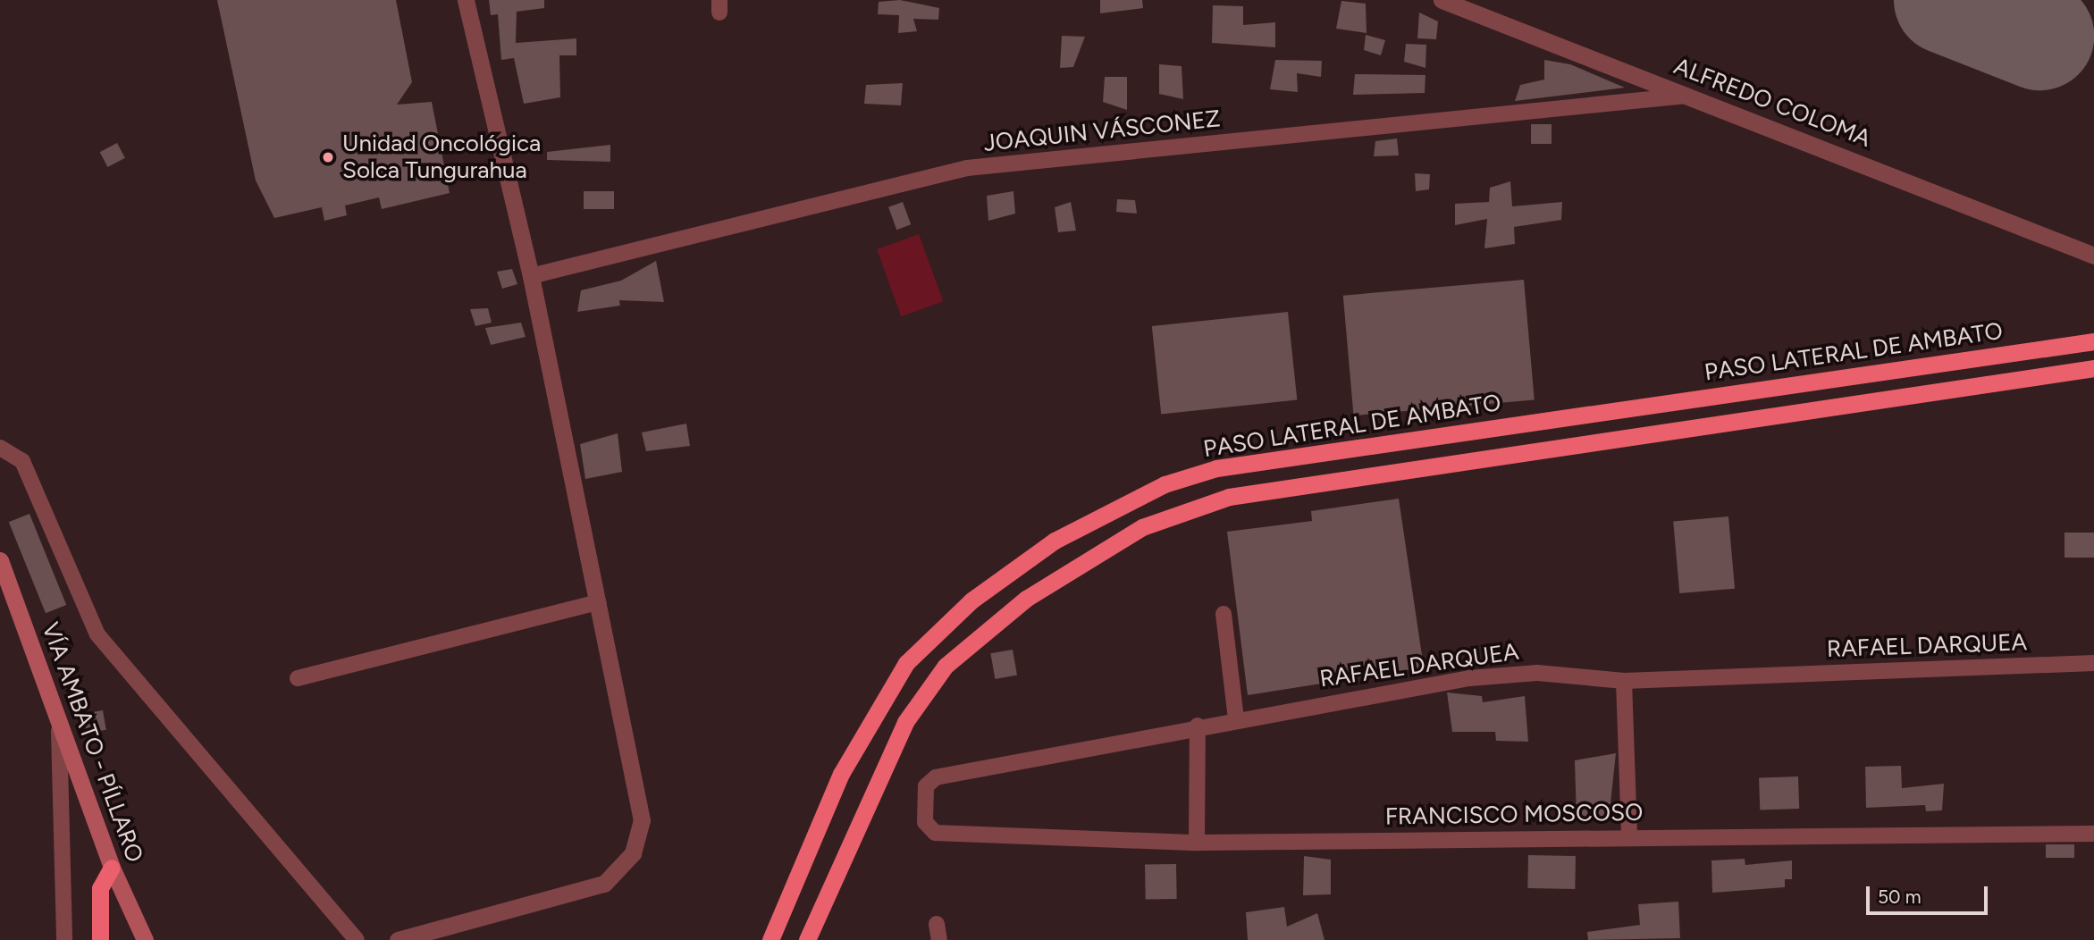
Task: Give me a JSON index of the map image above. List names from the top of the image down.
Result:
{
  "streets": {
    "highway": ["PASO LATERAL DE AMBATO"],
    "main road": ["VÍA AMBATO - PÍLLARO"],
    "street": [
      "ALFREDO COLOMA",
      "JOAQUIN VÁSCONEZ",
      "RAFAEL DARQUEA",
      "FRANCISCO MOSCOSO"
    ]
  },
  "crossings": [
    ["ALFREDO COLOMA", "JOAQUIN VÁSCONEZ"],
    ["RAFAEL DARQUEA", "FRANCISCO MOSCOSO"]
  ],
  "places": ["Unidad Oncológica Solca Tungurahua"],
  "scale_bar": "50 m"
}
